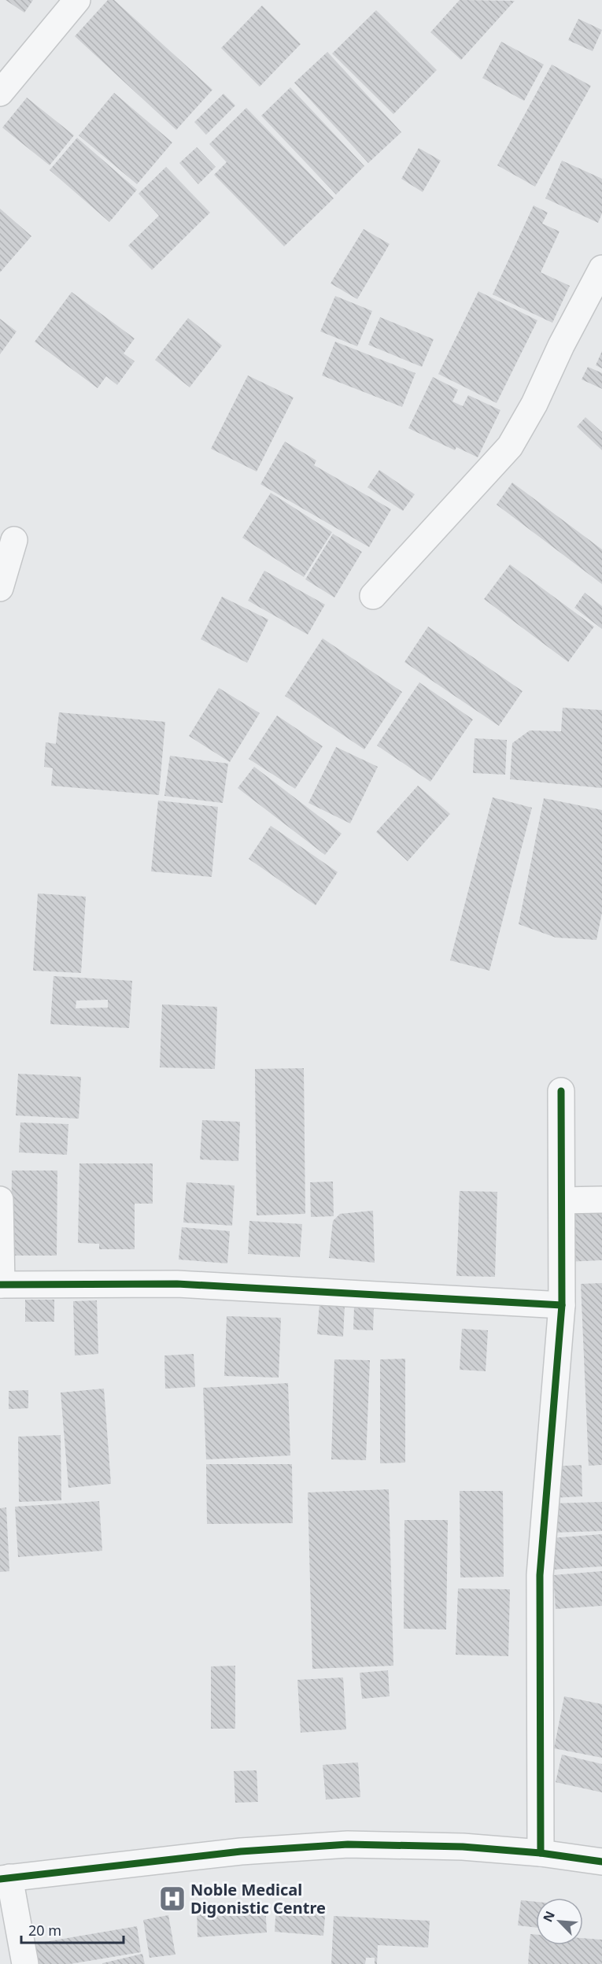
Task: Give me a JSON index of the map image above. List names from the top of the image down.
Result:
{
  "places": {
    "hospital": ["Noble Medical Digonistic Centre"]
  },
  "scale_bar": "20 m",
  "north": "top left"
}
